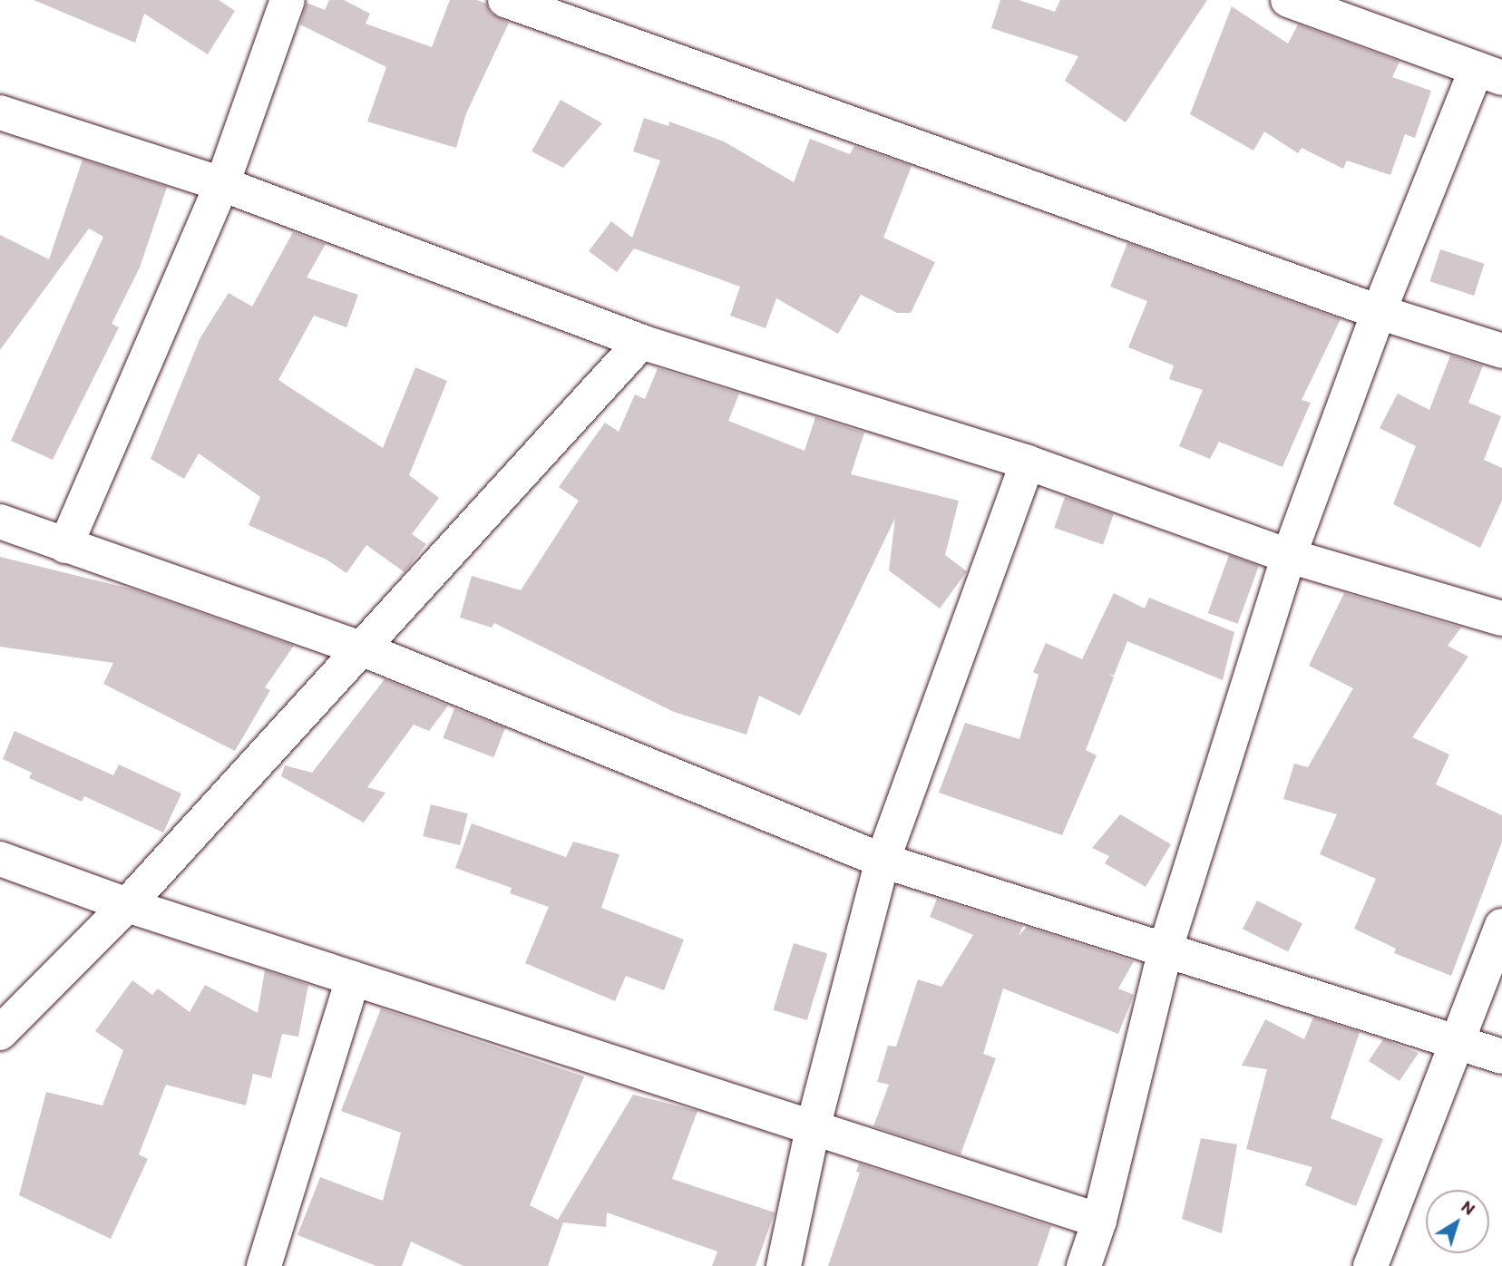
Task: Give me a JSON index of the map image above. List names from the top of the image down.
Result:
{
  "north": "top right"
}
